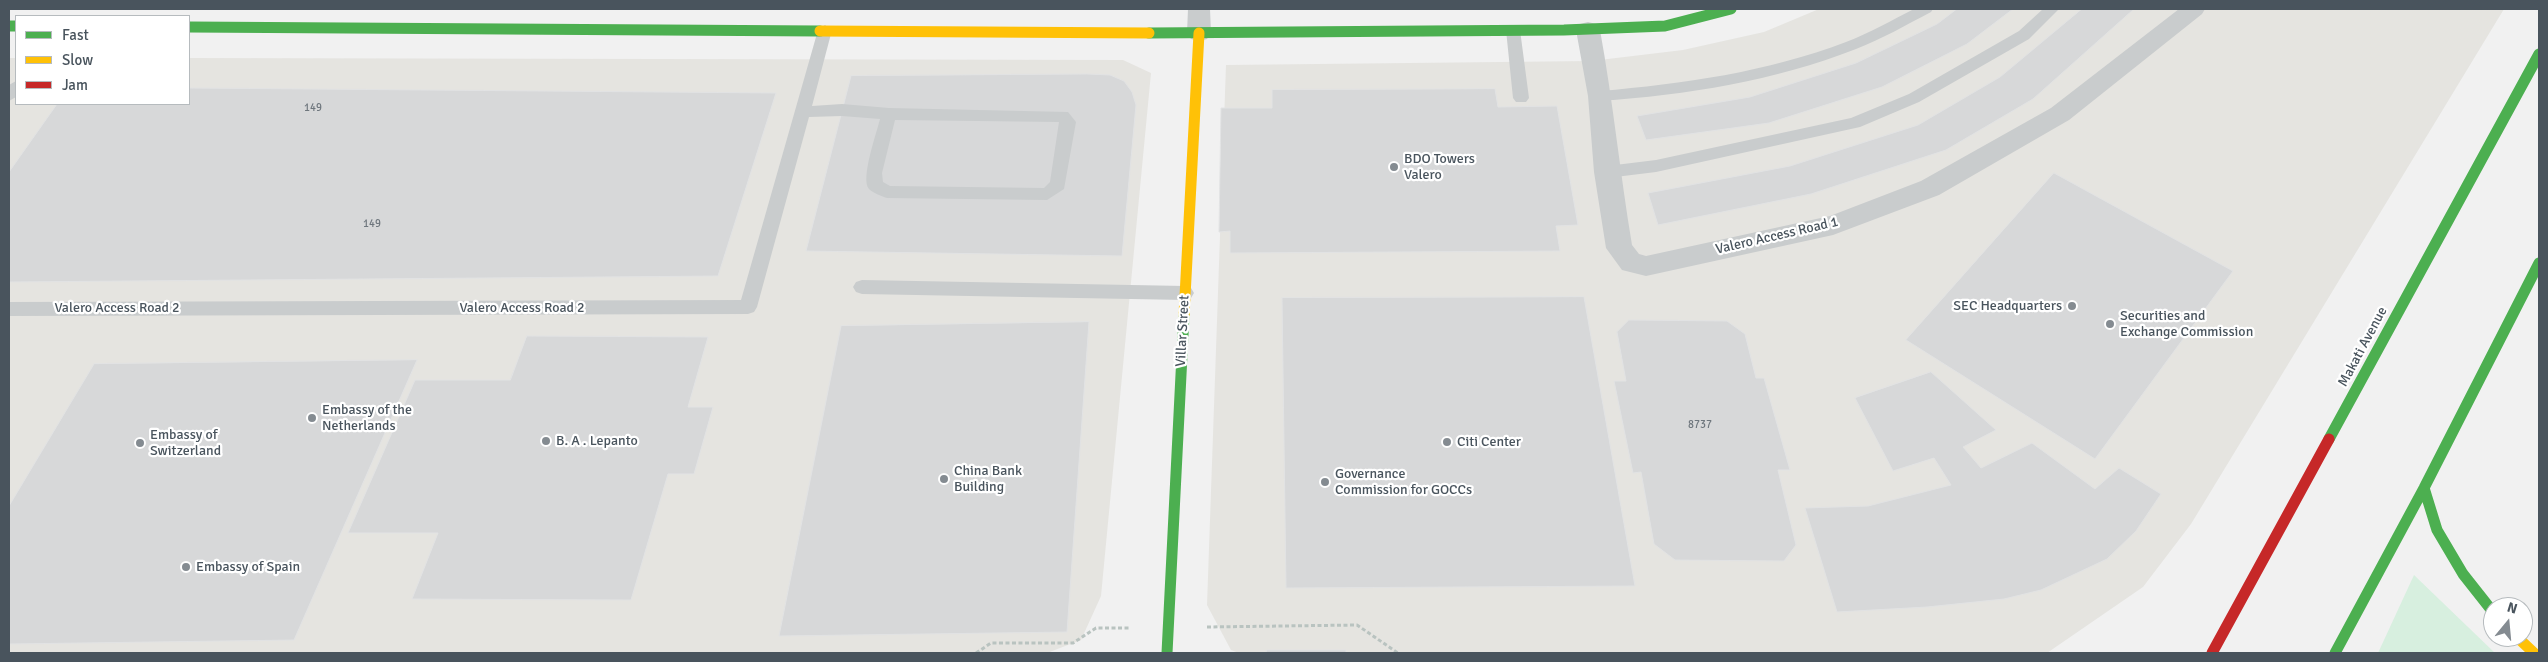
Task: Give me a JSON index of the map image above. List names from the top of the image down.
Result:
{
  "streets": {
    "street": ["Valero Access Road 1", "Villar Street", "Makati Avenue"],
    "lane": ["Valero Access Road 2"]
  },
  "places": [
    "BDO Towers Valero",
    "SEC Headquarters",
    "Securities and Exchange Commission",
    "Embassy of the Netherlands",
    "B. A . Lepanto",
    "Citi Center",
    "Embassy of Switzerland",
    "China Bank Building",
    "Governance Commission for GOCCs",
    "Embassy of Spain"
  ],
  "house_numbers": ["149", "149", "8737"],
  "legend": ["Fast", "Slow", "Jam"],
  "north": "top"
}
